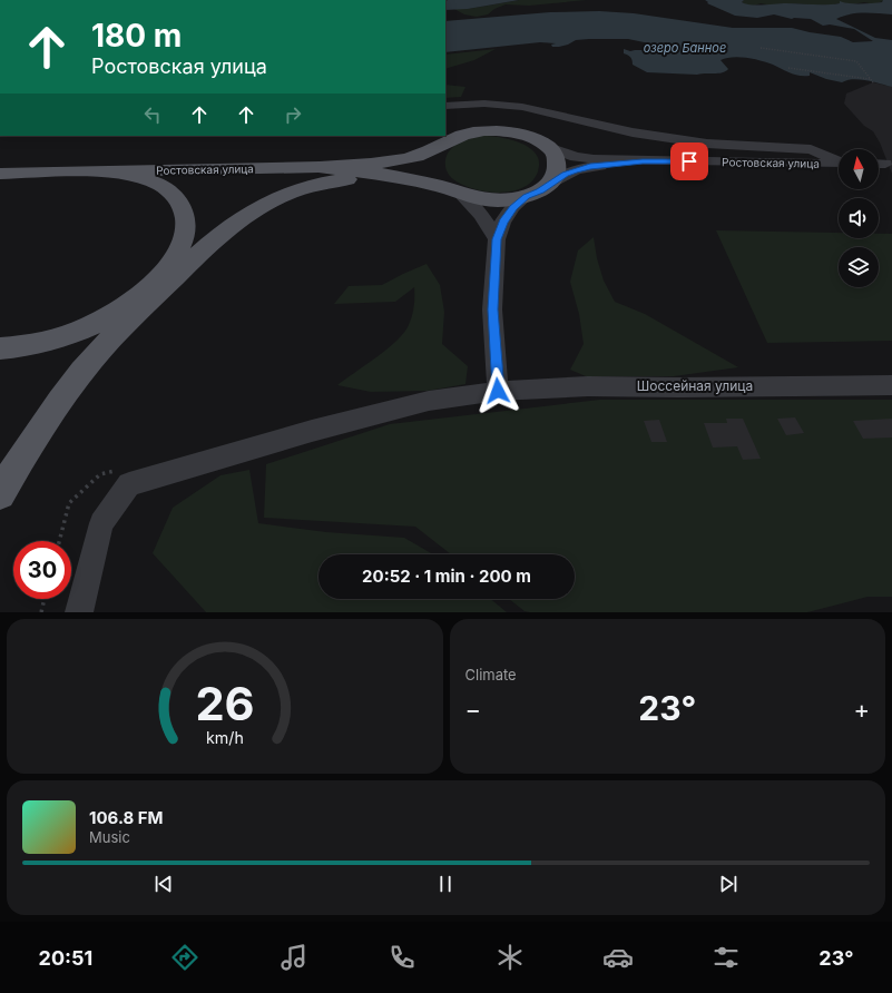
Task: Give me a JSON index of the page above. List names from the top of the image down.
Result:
{
  "streets": {
    "main road": ["Ростовская улица"],
    "street": ["Шоссейная улица"]
  },
  "water": ["озеро Банное"],
  "north": "top",
  "page": {
    "turn": ["180 m", "Ростовская улица"],
    "limit": "30",
    "trip": "20:52 · 1 min · 200 m",
    "tile": "Climate",
    "heat": ["−", "23°", "+"],
    "song": ["106.8 FM", "Music"],
    "tabs": ["20:51", "23°"],
    "gauge": ["26", "km/h"]
  }
}
